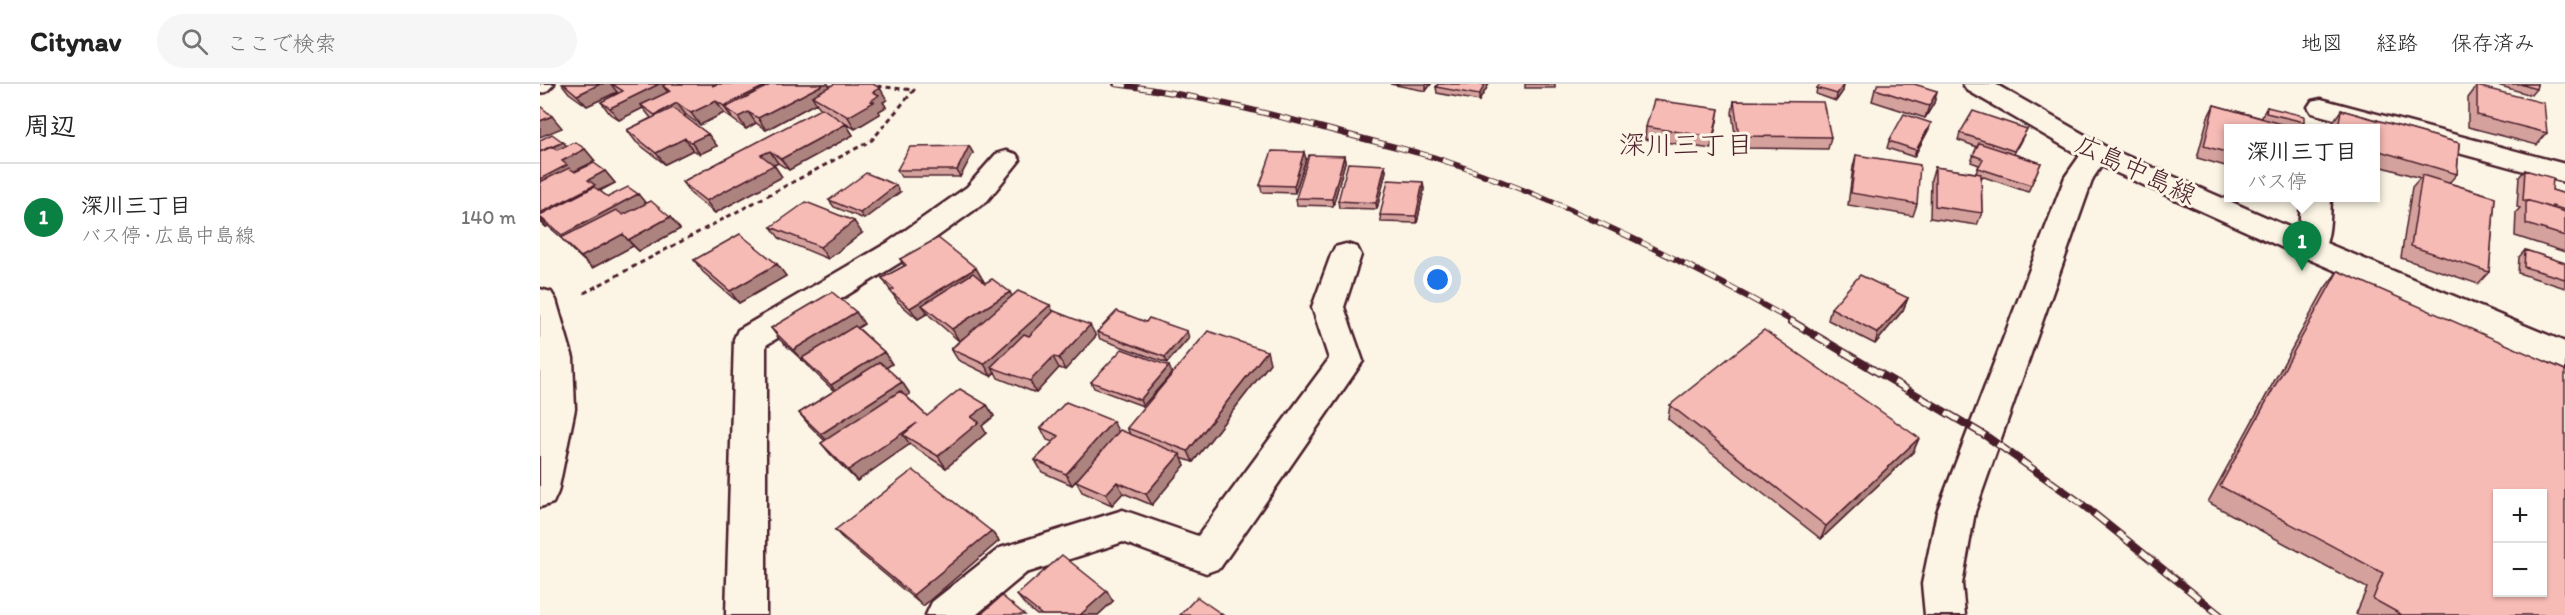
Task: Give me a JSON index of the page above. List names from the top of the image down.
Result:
{
  "streets": {
    "street": ["広島中島線"]
  },
  "districts": ["深川三丁目"],
  "page": {
    "header": "Citynav",
    "search": "ここで検索",
    "nav": ["地図", "経路", "保存済み"],
    "heading": "周辺",
    "popup": ["深川三丁目", "バス停"],
    "list": [
      {
        "mark": "1",
        "name": "深川三丁目",
        "note": "バス停 · 広島中島線",
        "value": "140 m"
      }
    ],
    "pins": "1",
    "map_buttons": ["+", "−"]
  }
}
